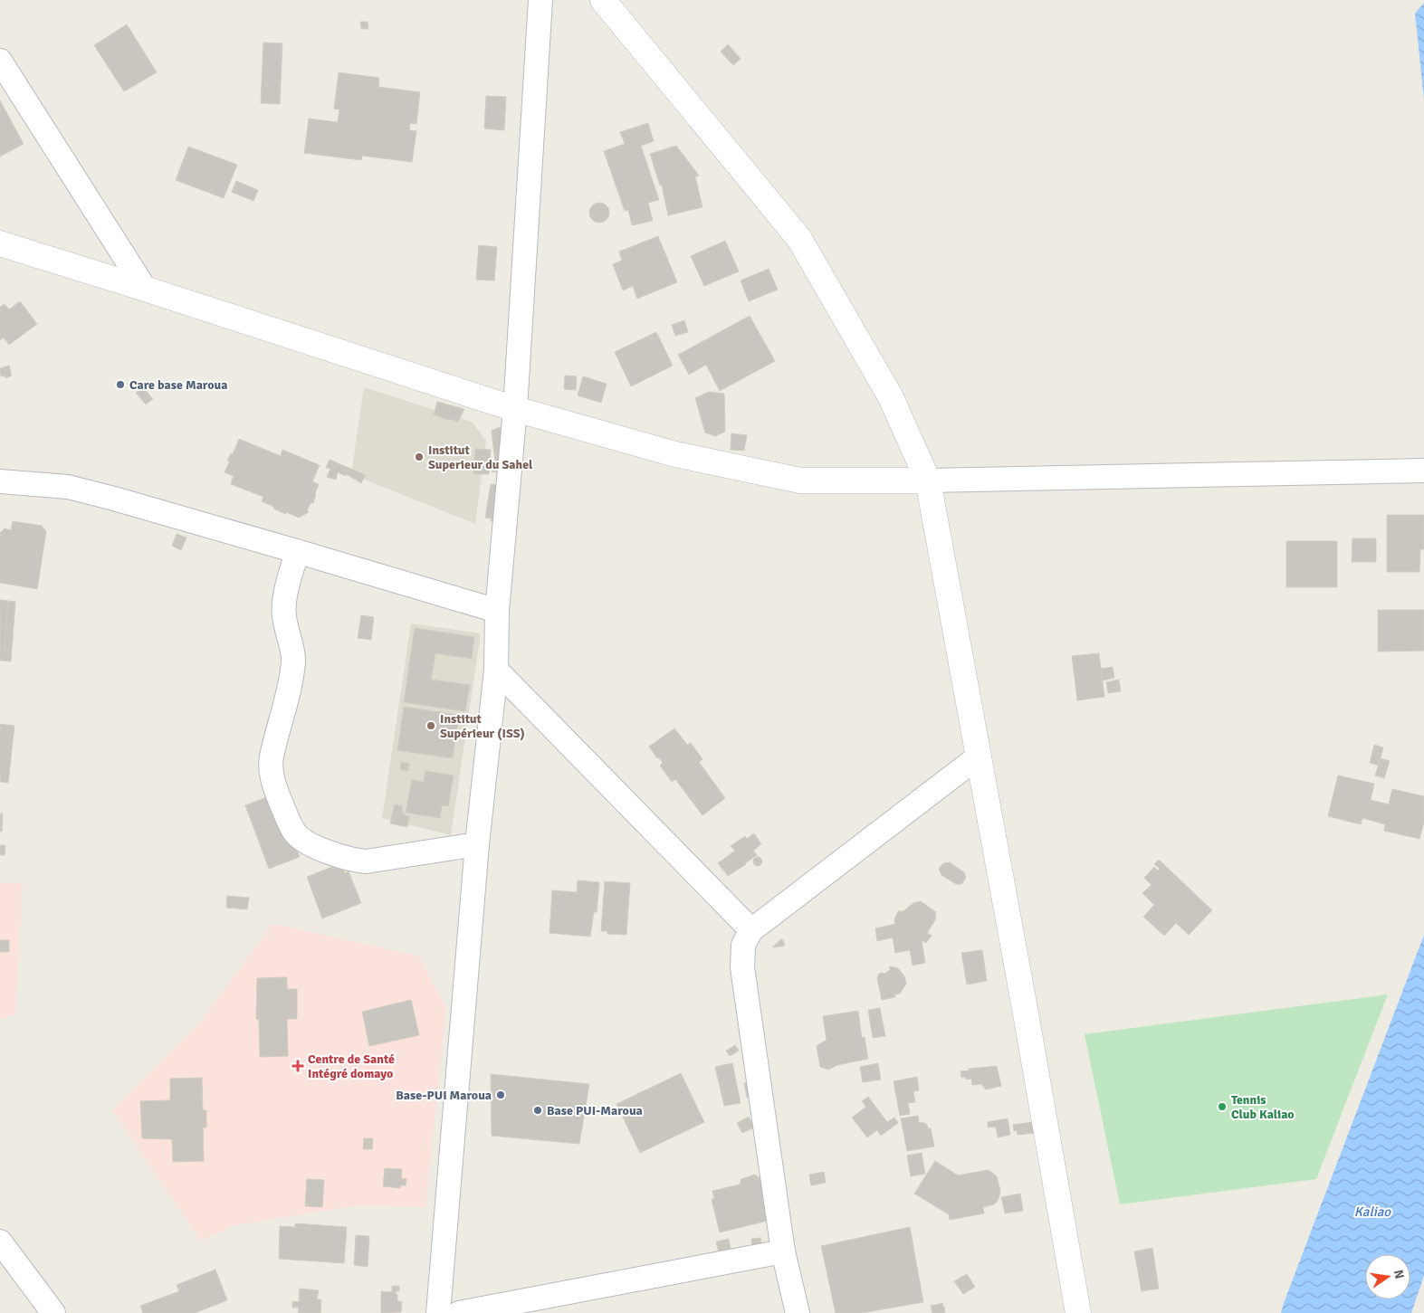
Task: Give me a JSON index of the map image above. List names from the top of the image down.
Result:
{
  "water": ["Kaliao"],
  "places": {
    "other": [
      "Care base Maroua",
      "Institut Superieur du Sahel",
      "Institut Supérieur (ISS)",
      "Base-PUI Maroua",
      "Tennis Club Kaliao",
      "Base PUI-Maroua"
    ],
    "health": ["Centre de Santé Intégré domayo"]
  },
  "north": "right"
}
